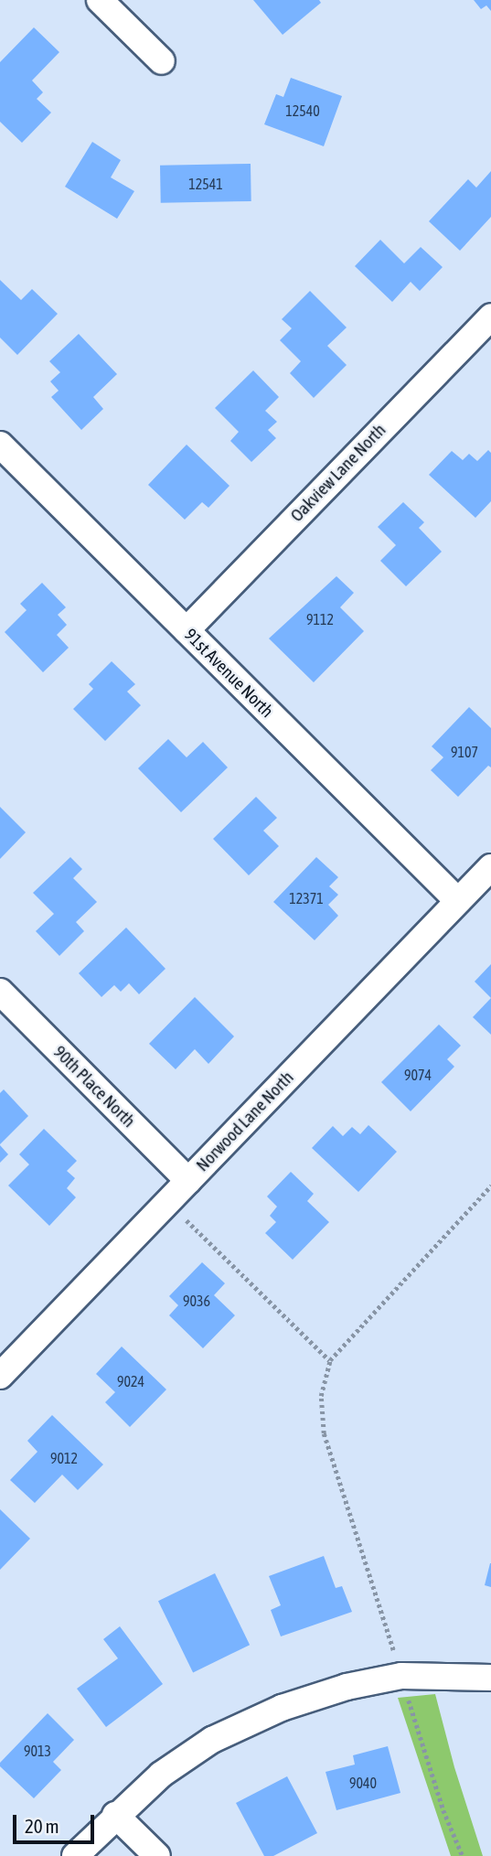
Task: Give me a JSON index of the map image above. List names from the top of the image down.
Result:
{
  "streets": {
    "street": [
      "Oakview Lane North",
      "91st Avenue North",
      "90th Place North",
      "Norwood Lane North"
    ]
  },
  "crossings": [
    ["Oakview Lane North", "91st Avenue North"],
    ["91st Avenue North", "Norwood Lane North"],
    ["90th Place North", "Norwood Lane North"]
  ],
  "house_numbers": [
    "12540",
    "12541",
    "9112",
    "9107",
    "12371",
    "9074",
    "9036",
    "9024",
    "9012",
    "9013",
    "9040"
  ],
  "scale_bar": "20 m"
}
